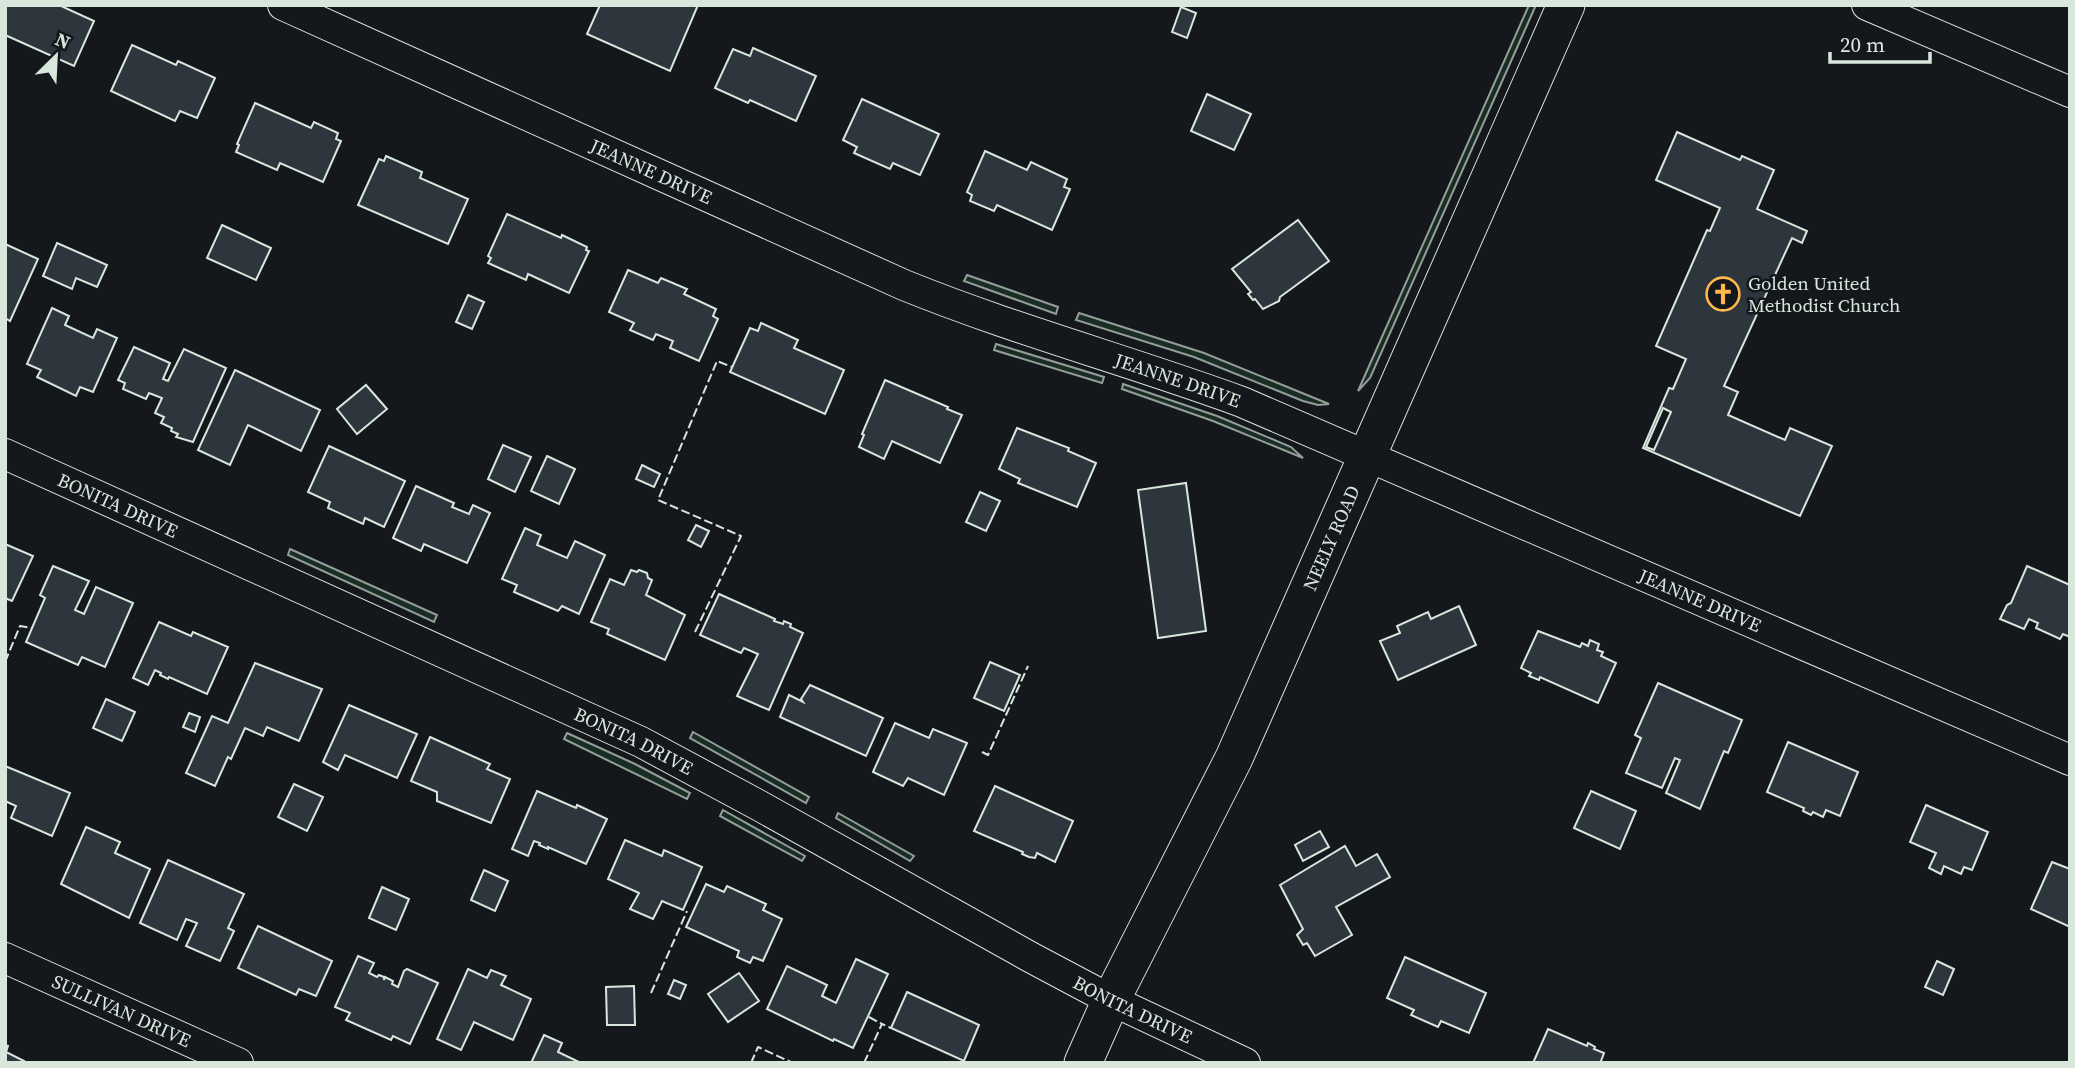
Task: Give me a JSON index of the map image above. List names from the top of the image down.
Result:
{
  "streets": {
    "street": [
      "JEANNE DRIVE",
      "BONITA DRIVE",
      "NEELY ROAD",
      "SULLIVAN DRIVE"
    ]
  },
  "crossings": [
    ["JEANNE DRIVE", "NEELY ROAD"],
    ["BONITA DRIVE", "NEELY ROAD"]
  ],
  "places": {
    "church": ["Golden United Methodist Church"]
  },
  "scale_bar": "20 m",
  "north": "top right"
}
